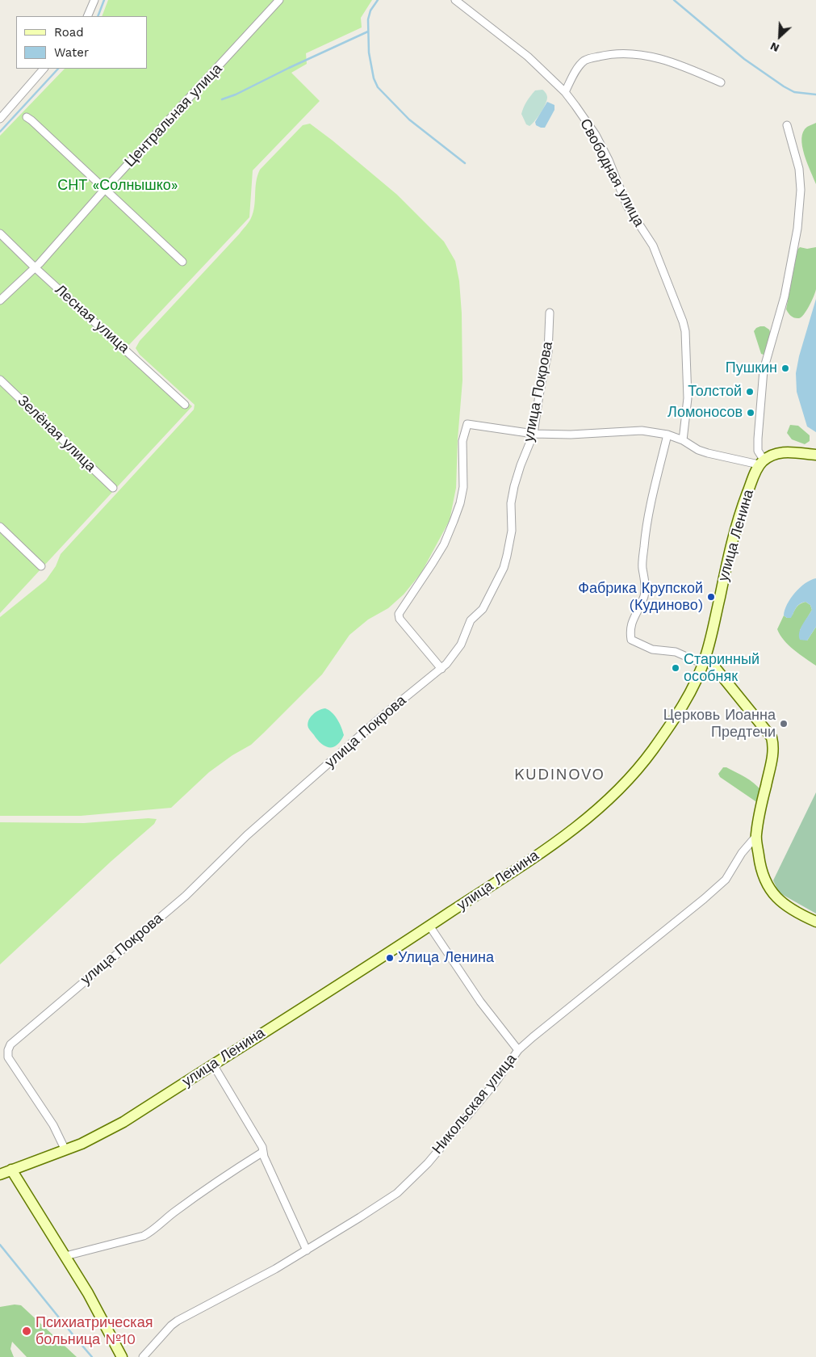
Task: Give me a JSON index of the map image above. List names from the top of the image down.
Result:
{
  "streets": {
    "main road": ["улица Ленина"],
    "street": [
      "Центральная улица",
      "Свободная улица",
      "Лесная улица",
      "улица Покрова",
      "Зелёная улица",
      "Никольская улица"
    ]
  },
  "crossings": [
    ["Центральная улица", "Лесная улица"],
    ["улица Покрова", "улица Ленина"]
  ],
  "districts": ["KUDINOVO"],
  "parks": ["СНТ «Солнышко»"],
  "places": [
    "Пушкин",
    "Толстой",
    "Ломоносов",
    "Фабрика Крупской (Кудиново)",
    "Старинный особняк",
    "Церковь Иоанна Предтечи",
    "Улица Ленина",
    "Психиатрическая больница №10"
  ],
  "legend": ["Road", "Water"],
  "north": "bottom left"
}
